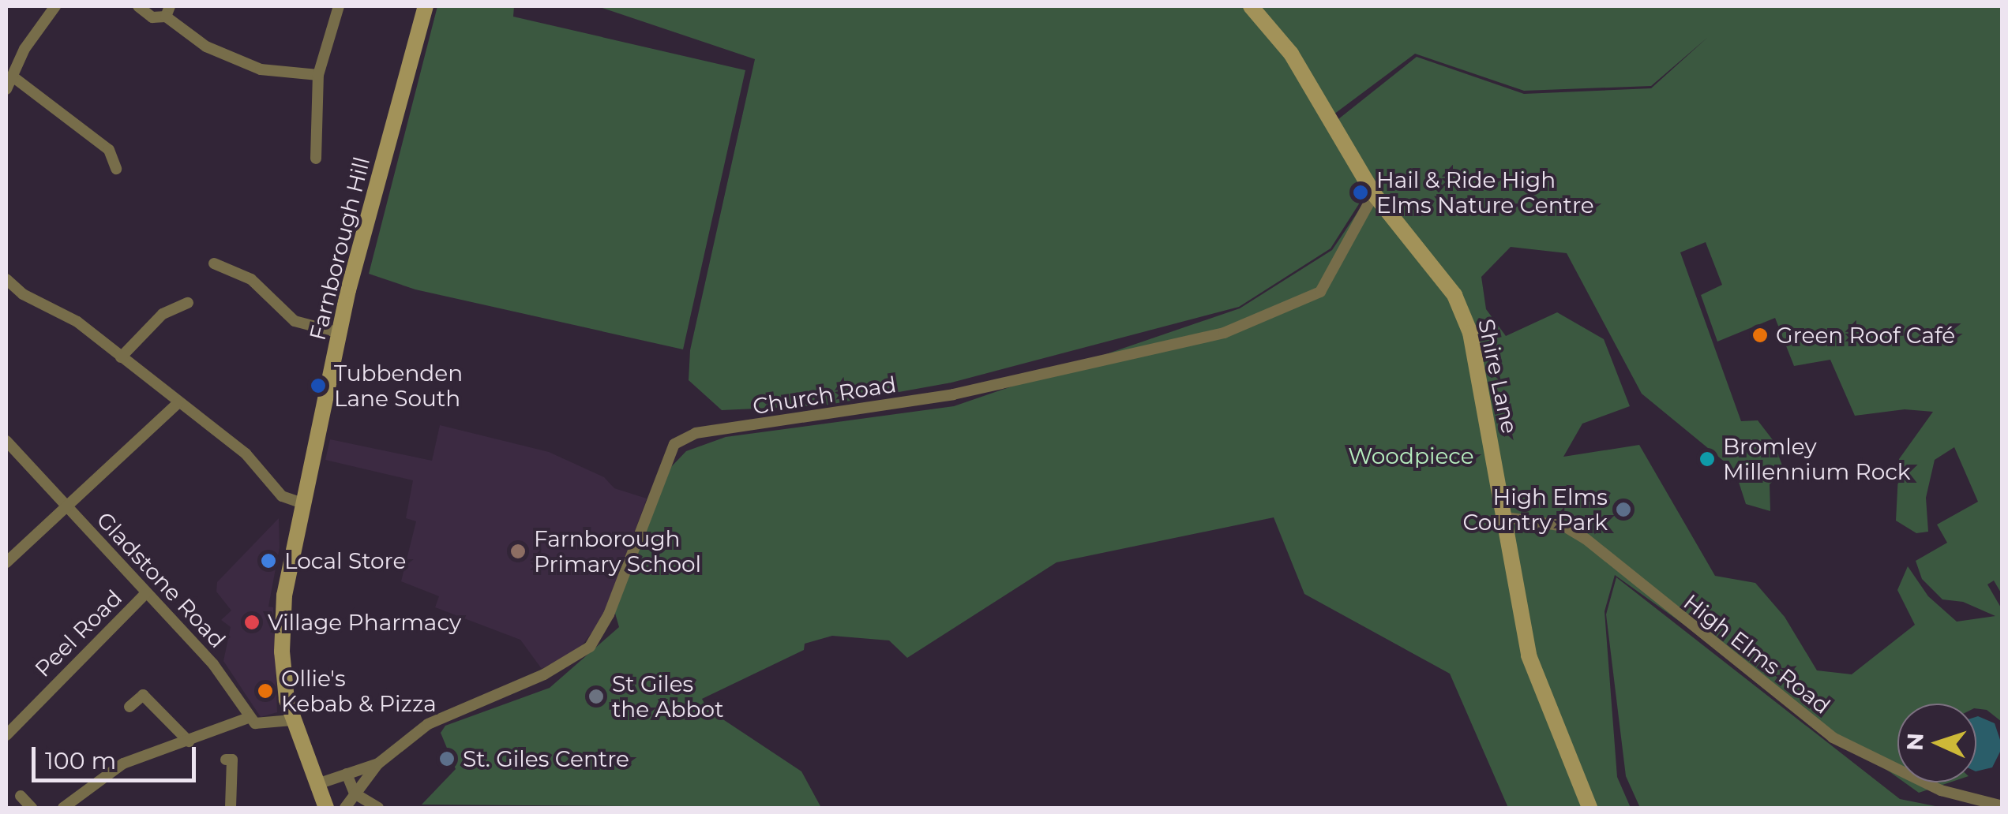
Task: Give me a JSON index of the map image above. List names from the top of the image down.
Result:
{
  "streets": {
    "street": [
      "Farnborough Hill",
      "Shire Lane",
      "Church Road",
      "Gladstone Road",
      "Peel Road",
      "High Elms Road"
    ]
  },
  "crossings": [
    ["Farnborough Hill", "Church Road"],
    ["Shire Lane", "Church Road"],
    ["Shire Lane", "High Elms Road"],
    ["Gladstone Road", "Peel Road"]
  ],
  "parks": ["Woodpiece"],
  "places": [
    "Hail & Ride High Elms Nature Centre",
    "Green Roof Café",
    "Tubbenden Lane South",
    "Bromley Millennium Rock",
    "High Elms Country Park",
    "Farnborough Primary School",
    "Local Store",
    "Village Pharmacy",
    "Ollie's Kebab & Pizza",
    "St Giles the Abbot",
    "St. Giles Centre"
  ],
  "scale_bar": "100 m",
  "north": "left"
}
